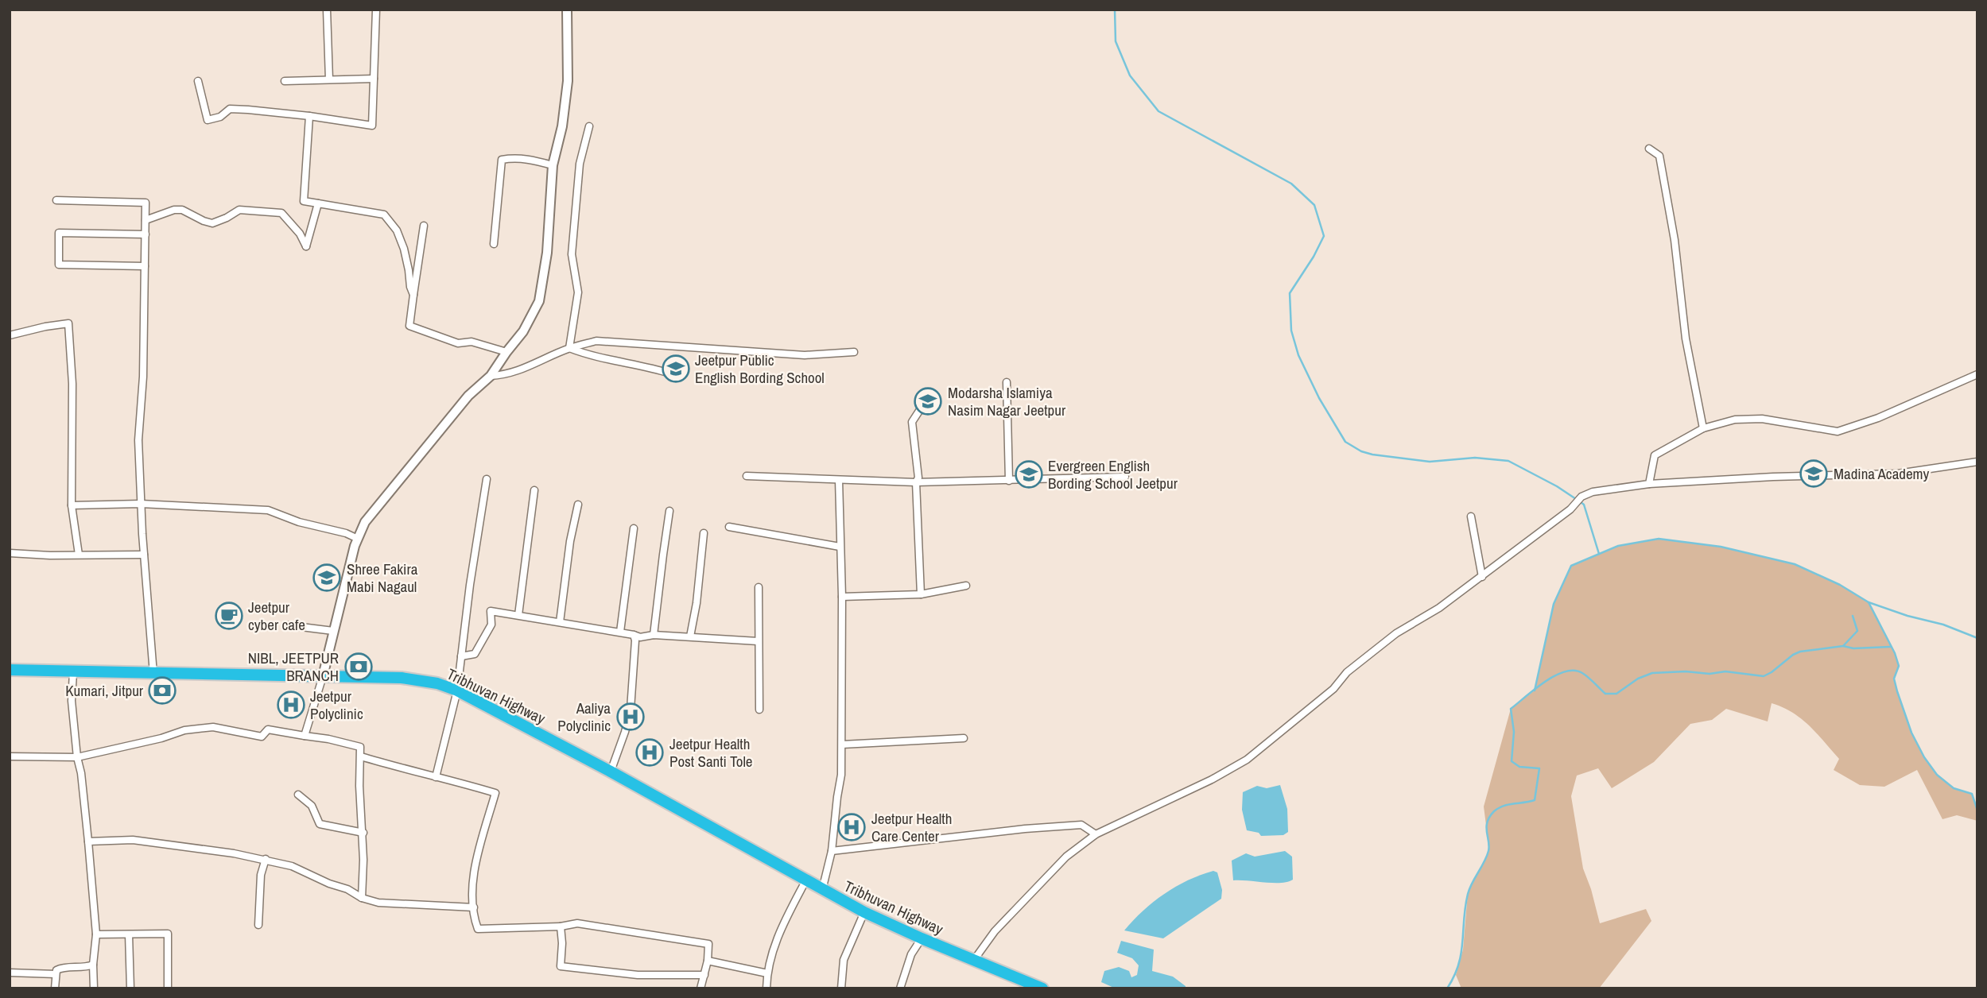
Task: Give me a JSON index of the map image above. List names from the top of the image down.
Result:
{
  "streets": {
    "highway": ["Tribhuvan Highway"]
  },
  "places": {
    "school or university": [
      "Jeetpur Public English Bording School",
      "Modarsha Islamiya Nasim Nagar Jeetpur",
      "Madina Academy",
      "Evergreen English Bording School Jeetpur",
      "Shree Fakira Mabi Nagaul"
    ],
    "cafe": ["Jeetpur cyber cafe"],
    "bank": ["NIBL, JEETPUR BRANCH", "Kumari, Jitpur"],
    "hospital": [
      "Jeetpur Polyclinic",
      "Aaliya Polyclinic",
      "Jeetpur Health Post Santi Tole",
      "Jeetpur Health Care Center"
    ]
  }
}
